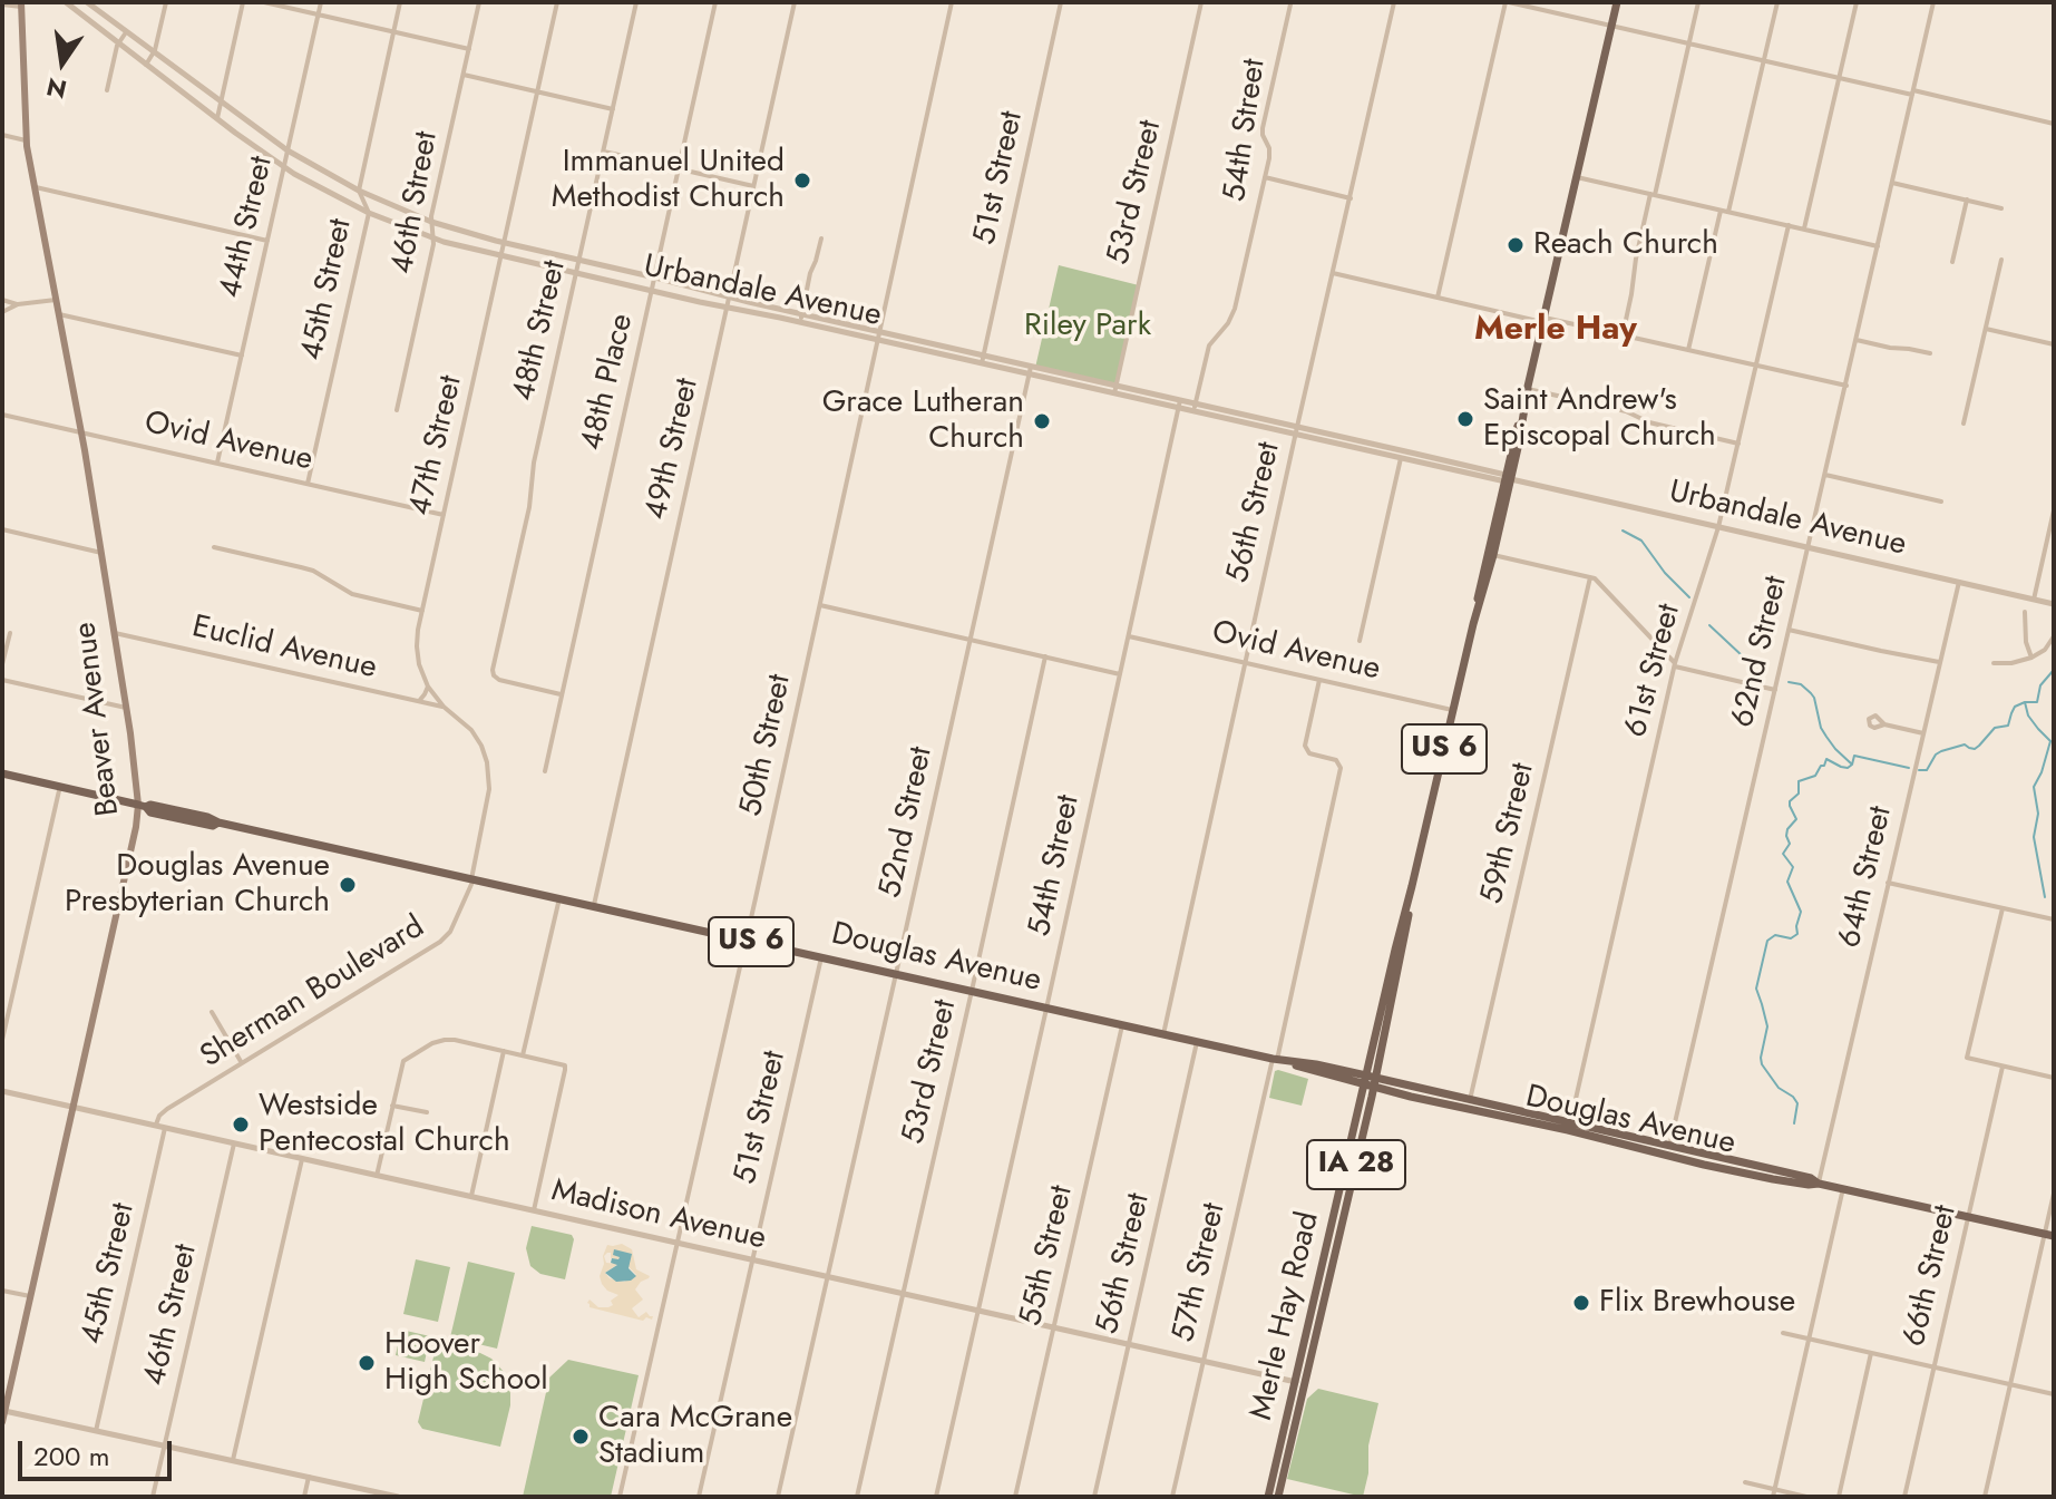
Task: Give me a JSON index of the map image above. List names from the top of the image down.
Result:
{
  "streets": {
    "main road": [
      "Beaver Avenue",
      "US 6",
      "Douglas Avenue",
      "IA 28",
      "Merle Hay Road"
    ],
    "street": [
      "54th Street",
      "51st Street",
      "53rd Street",
      "46th Street",
      "44th Street",
      "45th Street",
      "Urbandale Avenue",
      "48th Street",
      "48th Place",
      "Ovid Avenue",
      "47th Street",
      "49th Street",
      "56th Street",
      "Euclid Avenue",
      "62nd Street",
      "61st Street",
      "50th Street",
      "52nd Street",
      "59th Street",
      "64th Street",
      "Sherman Boulevard",
      "Madison Avenue",
      "55th Street",
      "57th Street",
      "66th Street"
    ]
  },
  "crossings": [
    ["54th Street", "Urbandale Avenue"],
    ["54th Street", "Ovid Avenue"],
    ["54th Street", "Douglas Avenue"],
    ["54th Street", "Madison Avenue"],
    ["51st Street", "Urbandale Avenue"],
    ["51st Street", "Douglas Avenue"],
    ["51st Street", "Madison Avenue"],
    ["53rd Street", "Urbandale Avenue"],
    ["53rd Street", "Douglas Avenue"],
    ["53rd Street", "Madison Avenue"],
    ["46th Street", "Urbandale Avenue"],
    ["46th Street", "Madison Avenue"],
    ["44th Street", "Urbandale Avenue"],
    ["44th Street", "Ovid Avenue"],
    ["45th Street", "Urbandale Avenue"],
    ["45th Street", "Ovid Avenue"],
    ["45th Street", "Madison Avenue"],
    ["Urbandale Avenue", "48th Street"],
    ["Urbandale Avenue", "48th Place"],
    ["Urbandale Avenue", "47th Street"],
    ["Urbandale Avenue", "49th Street"],
    ["Urbandale Avenue", "56th Street"],
    ["Urbandale Avenue", "62nd Street"],
    ["Urbandale Avenue", "61st Street"],
    ["Urbandale Avenue", "50th Street"],
    ["Urbandale Avenue", "52nd Street"],
    ["Urbandale Avenue", "64th Street"],
    ["Urbandale Avenue", "Merle Hay Road"],
    ["48th Street", "48th Place"],
    ["Ovid Avenue", "47th Street"],
    ["Ovid Avenue", "56th Street"],
    ["Ovid Avenue", "Beaver Avenue"],
    ["Ovid Avenue", "57th Street"],
    ["Ovid Avenue", "Merle Hay Road"],
    ["47th Street", "Euclid Avenue"],
    ["47th Street", "Douglas Avenue"],
    ["47th Street", "Sherman Boulevard"],
    ["49th Street", "Douglas Avenue"],
    ["56th Street", "Douglas Avenue"],
    ["56th Street", "Madison Avenue"],
    ["Euclid Avenue", "Beaver Avenue"],
    ["62nd Street", "Douglas Avenue"],
    ["61st Street", "Douglas Avenue"],
    ["Beaver Avenue", "Douglas Avenue"],
    ["Beaver Avenue", "Madison Avenue"],
    ["50th Street", "Douglas Avenue"],
    ["50th Street", "Madison Avenue"],
    ["52nd Street", "Douglas Avenue"],
    ["52nd Street", "Madison Avenue"],
    ["59th Street", "Douglas Avenue"],
    ["64th Street", "Douglas Avenue"],
    ["Douglas Avenue", "Sherman Boulevard"],
    ["Douglas Avenue", "55th Street"],
    ["Douglas Avenue", "57th Street"],
    ["Douglas Avenue", "66th Street"],
    ["Douglas Avenue", "Merle Hay Road"],
    ["Sherman Boulevard", "Madison Avenue"],
    ["Madison Avenue", "55th Street"],
    ["Madison Avenue", "57th Street"],
    ["Madison Avenue", "Merle Hay Road"]
  ],
  "districts": ["Merle Hay"],
  "parks": ["Riley Park"],
  "places": [
    "Immanuel United Methodist Church",
    "Reach Church",
    "Saint Andrew's Episcopal Church",
    "Grace Lutheran Church",
    "Douglas Avenue Presbyterian Church",
    "Westside Pentecostal Church",
    "Flix Brewhouse",
    "Hoover High School",
    "Cara McGrane Stadium"
  ],
  "scale_bar": "200 m",
  "north": "bottom"
}
